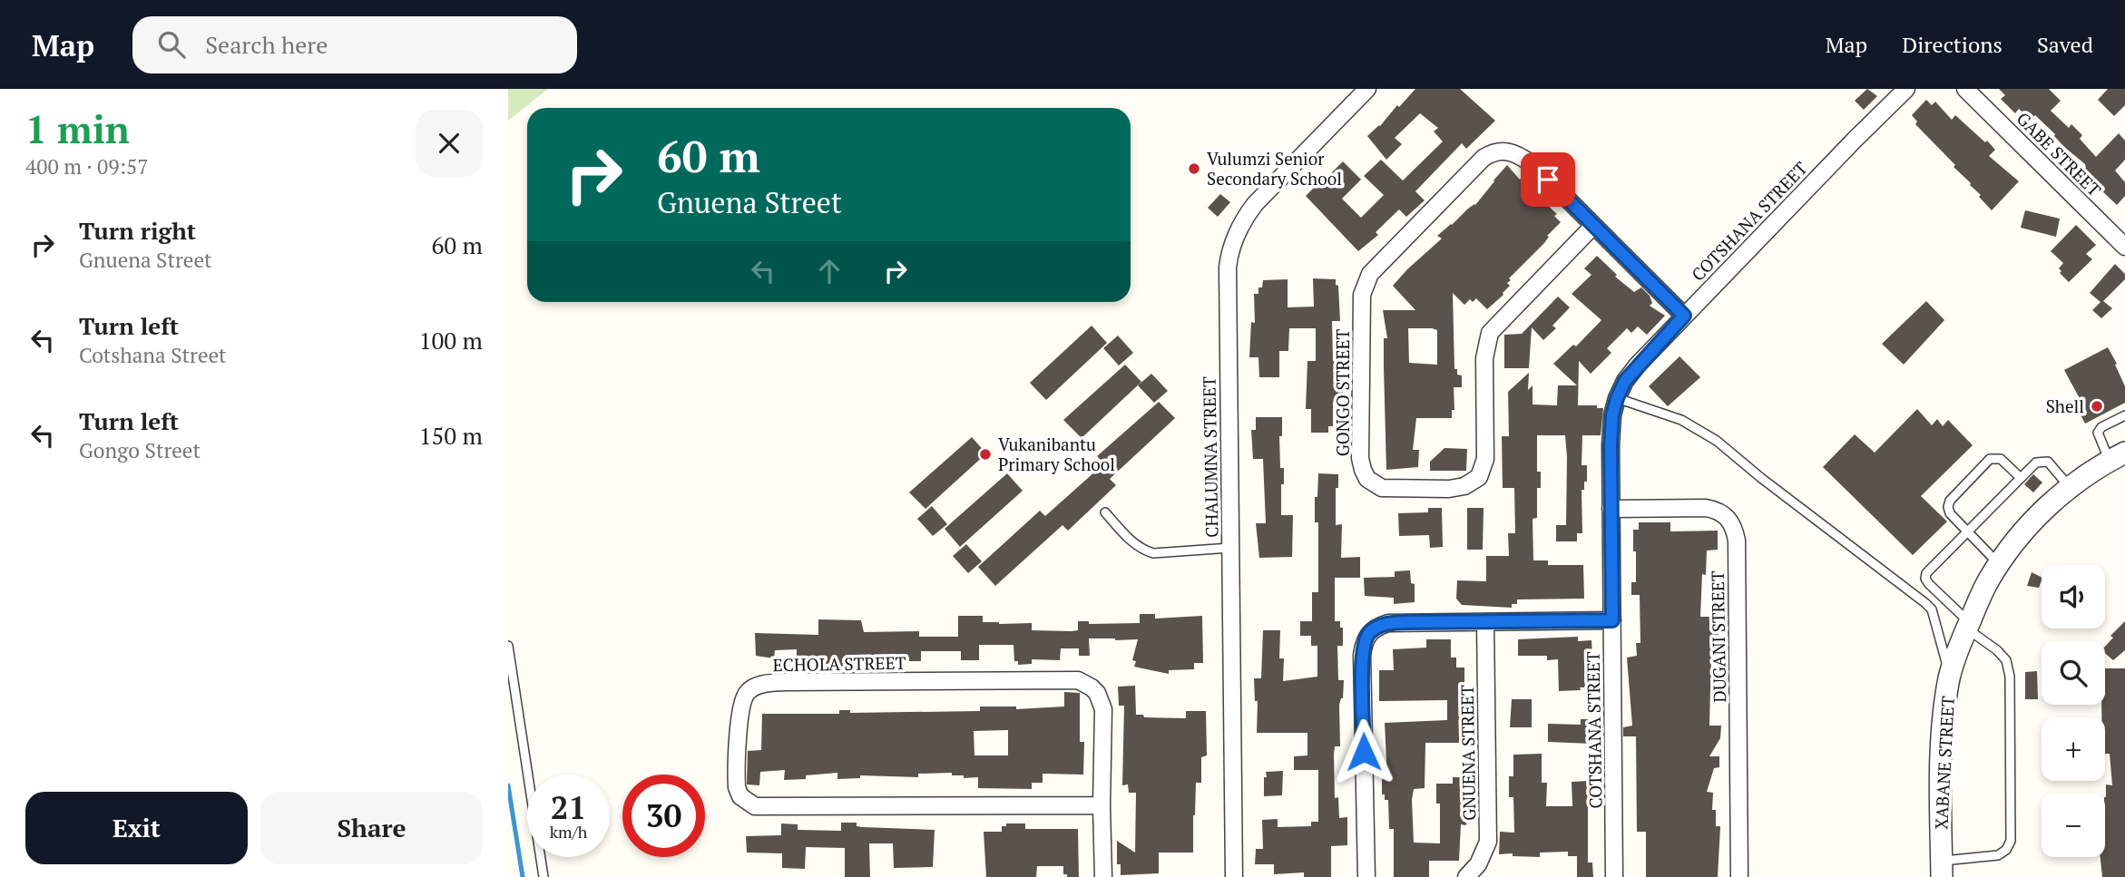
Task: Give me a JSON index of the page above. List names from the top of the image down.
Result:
{
  "streets": {
    "street": [
      "GABE STREET",
      "COTSHANA STREET",
      "GONGO STREET",
      "CHALUMNA STREET",
      "DUGANI STREET",
      "ECHOLA STREET",
      "GNUENA STREET",
      "XABANE STREET"
    ]
  },
  "crossings": [
    ["COTSHANA STREET", "GONGO STREET"],
    ["COTSHANA STREET", "DUGANI STREET"]
  ],
  "places": ["Vulumzi Senior Secondary School", "Shell", "Vukanibantu Primary School"],
  "page": {
    "header": "Map",
    "search": "Search here",
    "nav": ["Map", "Directions", "Saved"],
    "heading": ["1 min", "400 m · 09:57"],
    "turn": ["60 m", "Gnuena Street"],
    "list": [
      {
        "name": "Turn right",
        "note": "Gnuena Street",
        "value": "60 m"
      },
      {
        "name": "Turn left",
        "note": "Cotshana Street",
        "value": "100 m"
      },
      {
        "name": "Turn left",
        "note": "Gongo Street",
        "value": "150 m"
      }
    ],
    "map_buttons": ["+", "−"],
    "speed": "21 km/h",
    "limit": "30",
    "buttons": ["Exit", "Share"]
  }
}
